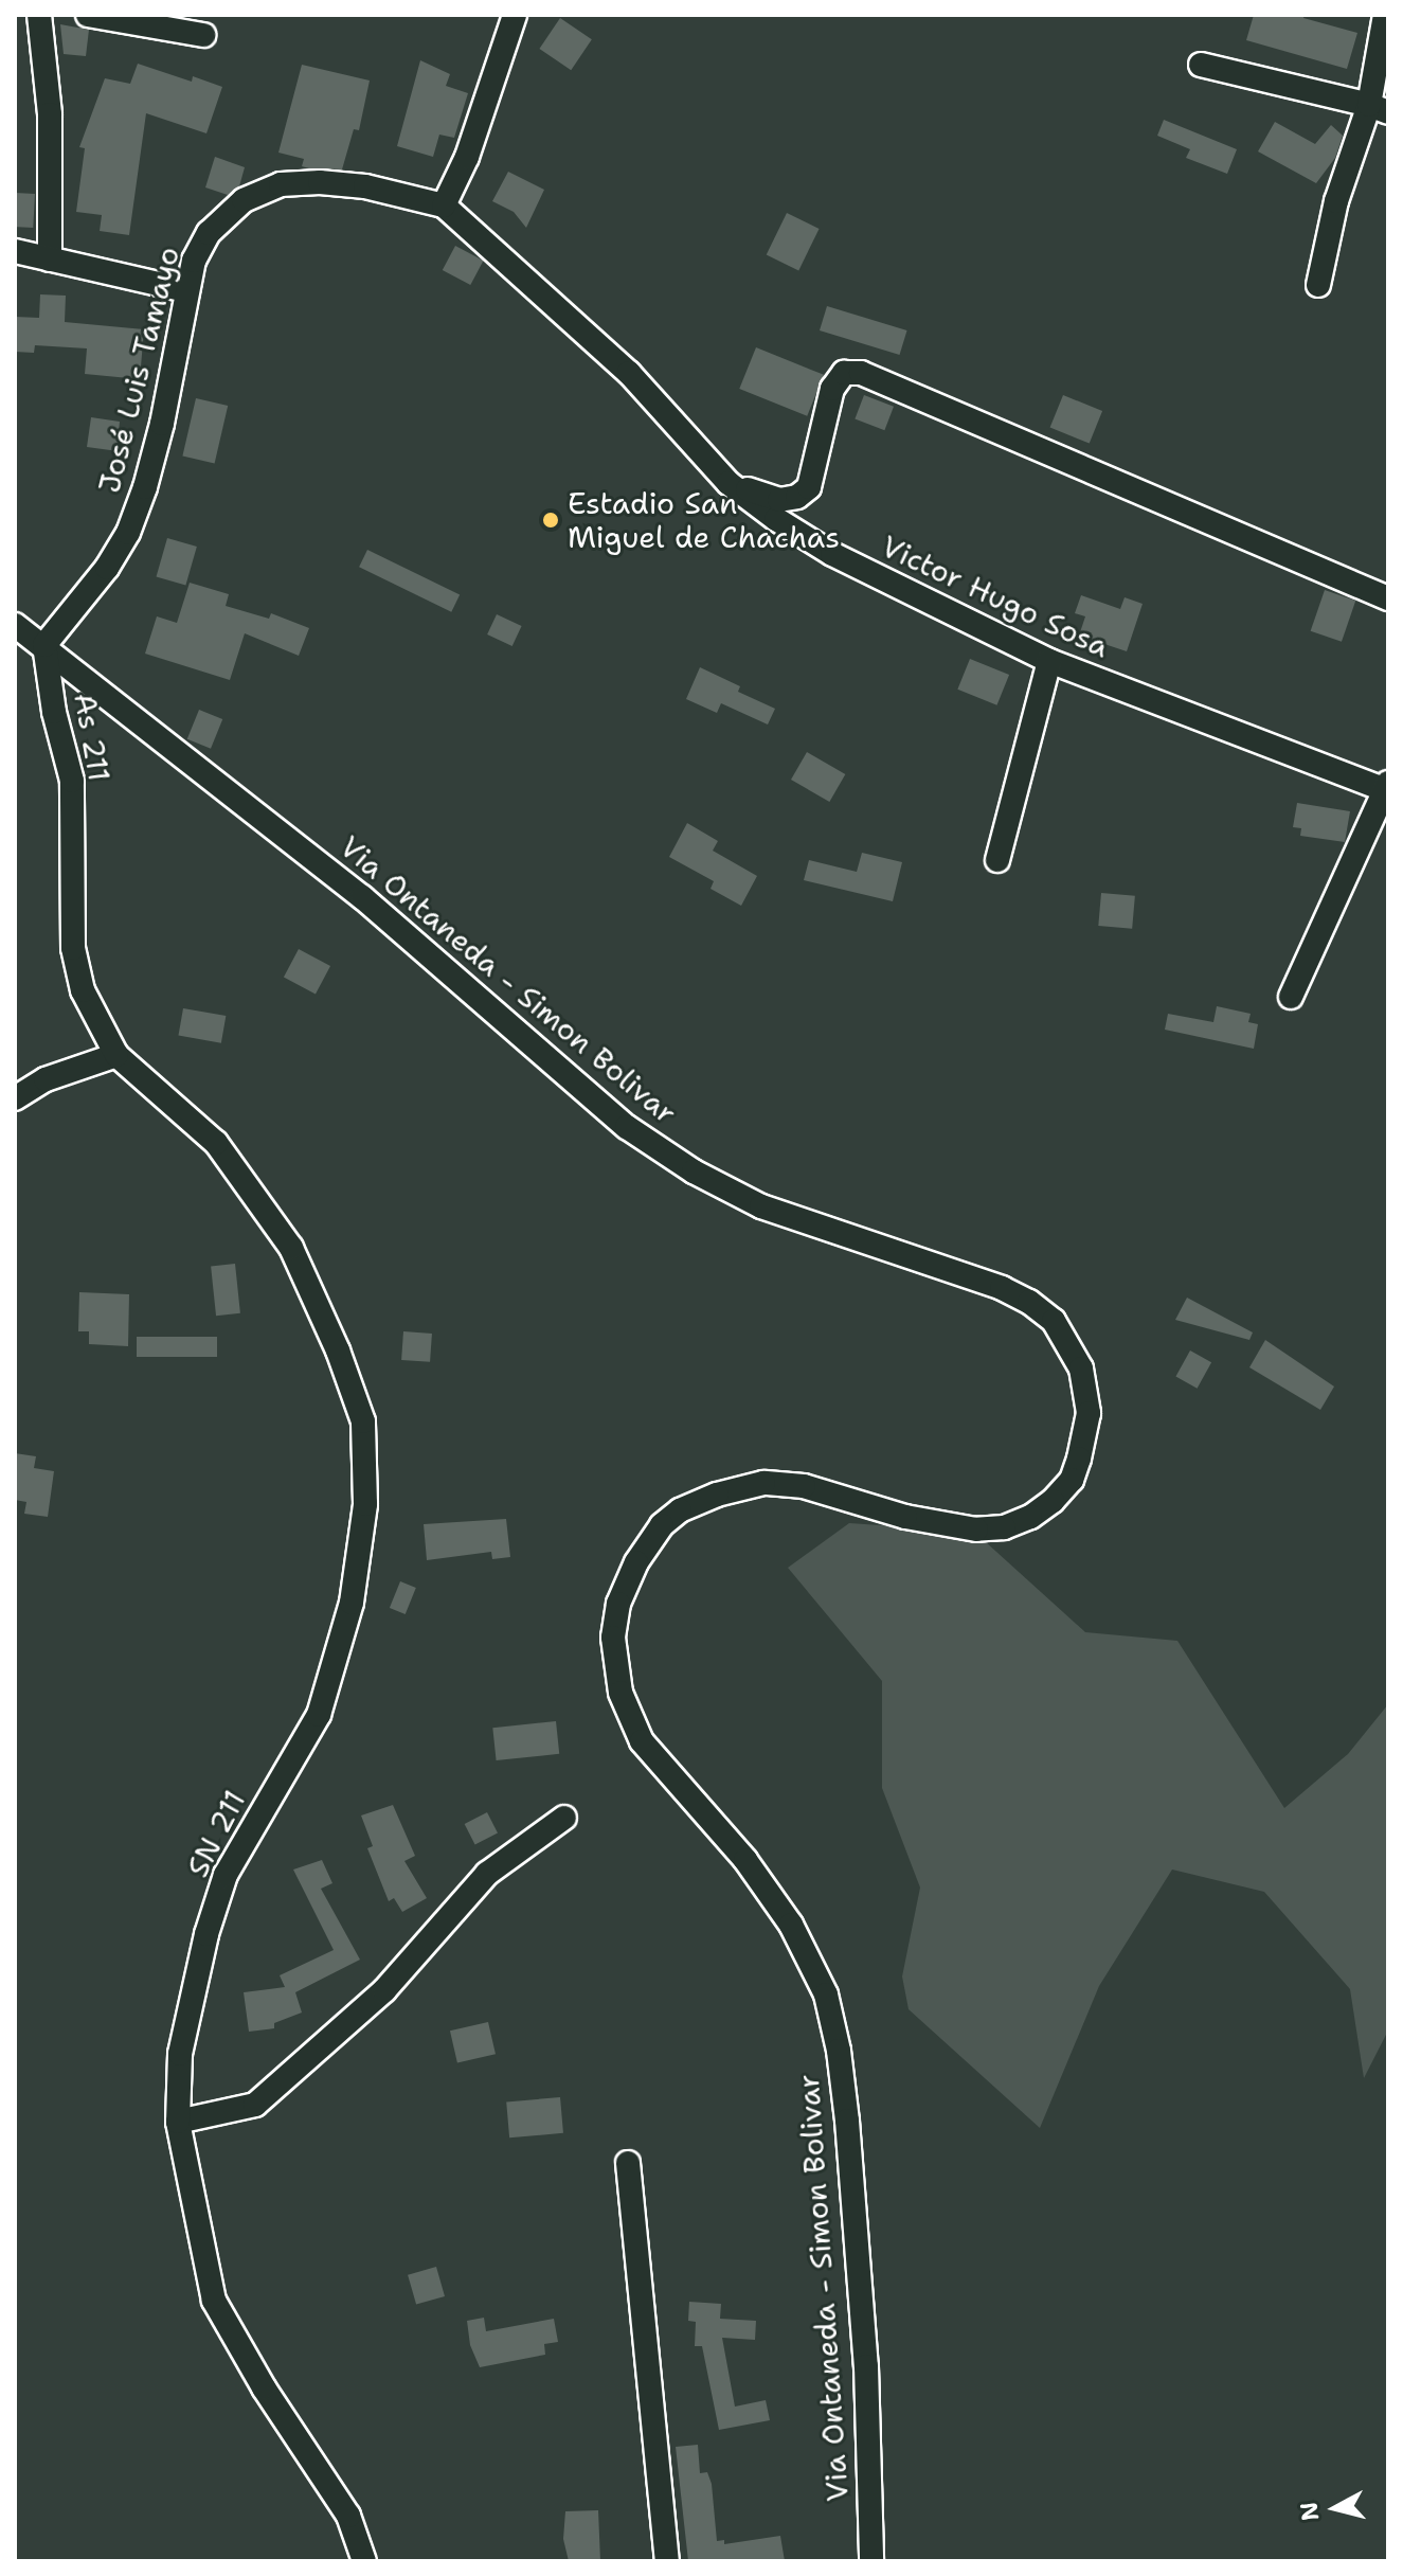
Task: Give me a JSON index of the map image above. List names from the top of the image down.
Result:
{
  "streets": {
    "street": [
      "José Luis Tamayo",
      "Victor Hugo Sosa",
      "As 211",
      "Via Ontaneda - Simon Bolivar",
      "SN 211"
    ]
  },
  "crossings": [
    ["José Luis Tamayo", "Victor Hugo Sosa"],
    ["José Luis Tamayo", "As 211"],
    ["José Luis Tamayo", "Via Ontaneda - Simon Bolivar"],
    ["As 211", "Via Ontaneda - Simon Bolivar"],
    ["As 211", "SN 211"]
  ],
  "places": ["Estadio San Miguel de Chachas"],
  "north": "left"
}
